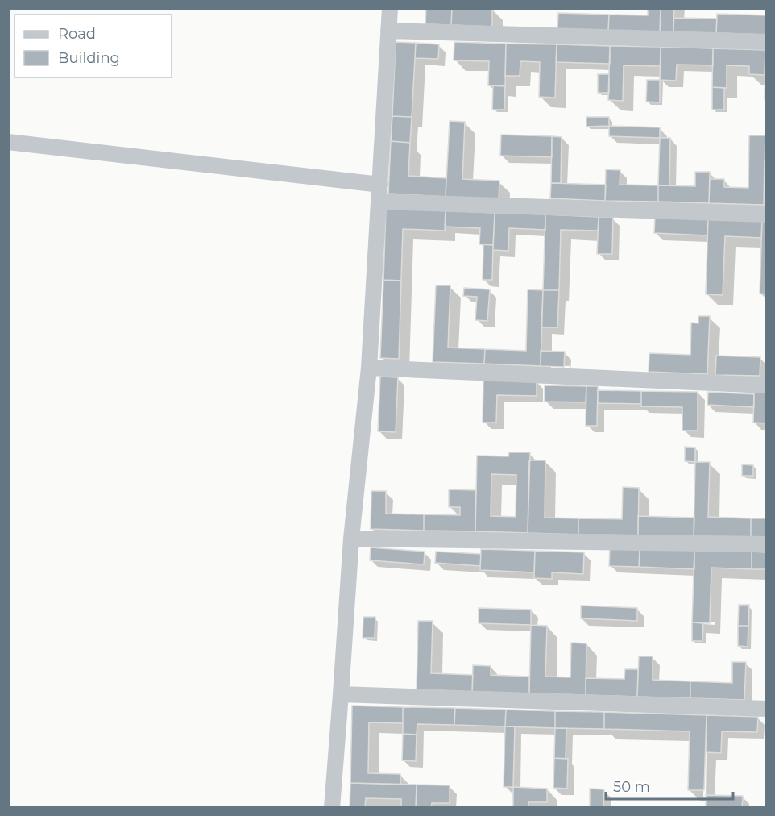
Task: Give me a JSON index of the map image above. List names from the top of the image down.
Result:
{
  "legend": ["Road", "Building"],
  "scale_bar": "50 m"
}
